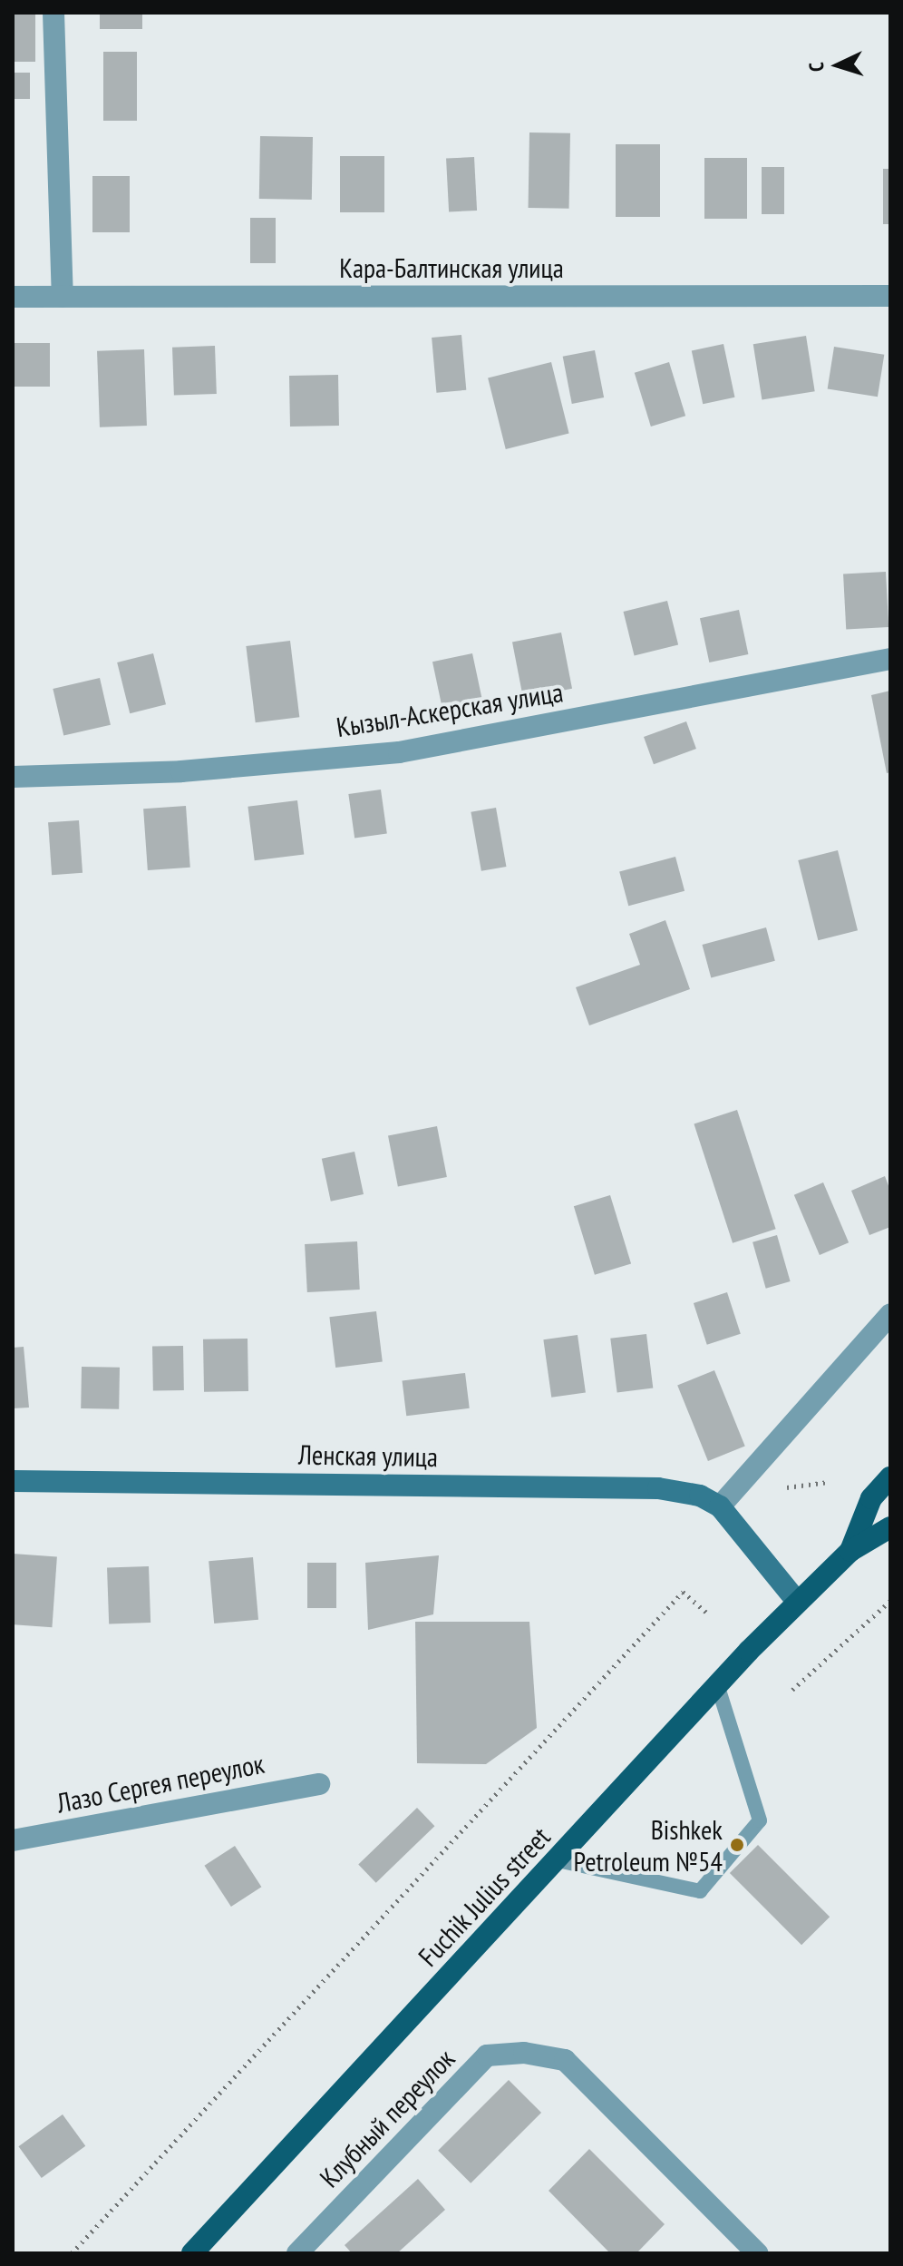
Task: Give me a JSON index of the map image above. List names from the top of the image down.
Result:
{
  "streets": {
    "main road": ["Ленская улица", "Fuchik Julius street"],
    "street": [
      "Кара-Балтинская улица",
      "Кызыл-Аскерская улица",
      "Лазо Сергея переулок",
      "Клубный переулок"
    ]
  },
  "crossings": [
    ["Ленская улица", "Fuchik Julius street"]
  ],
  "places": ["Bishkek Petroleum №54"],
  "north": "left"
}
